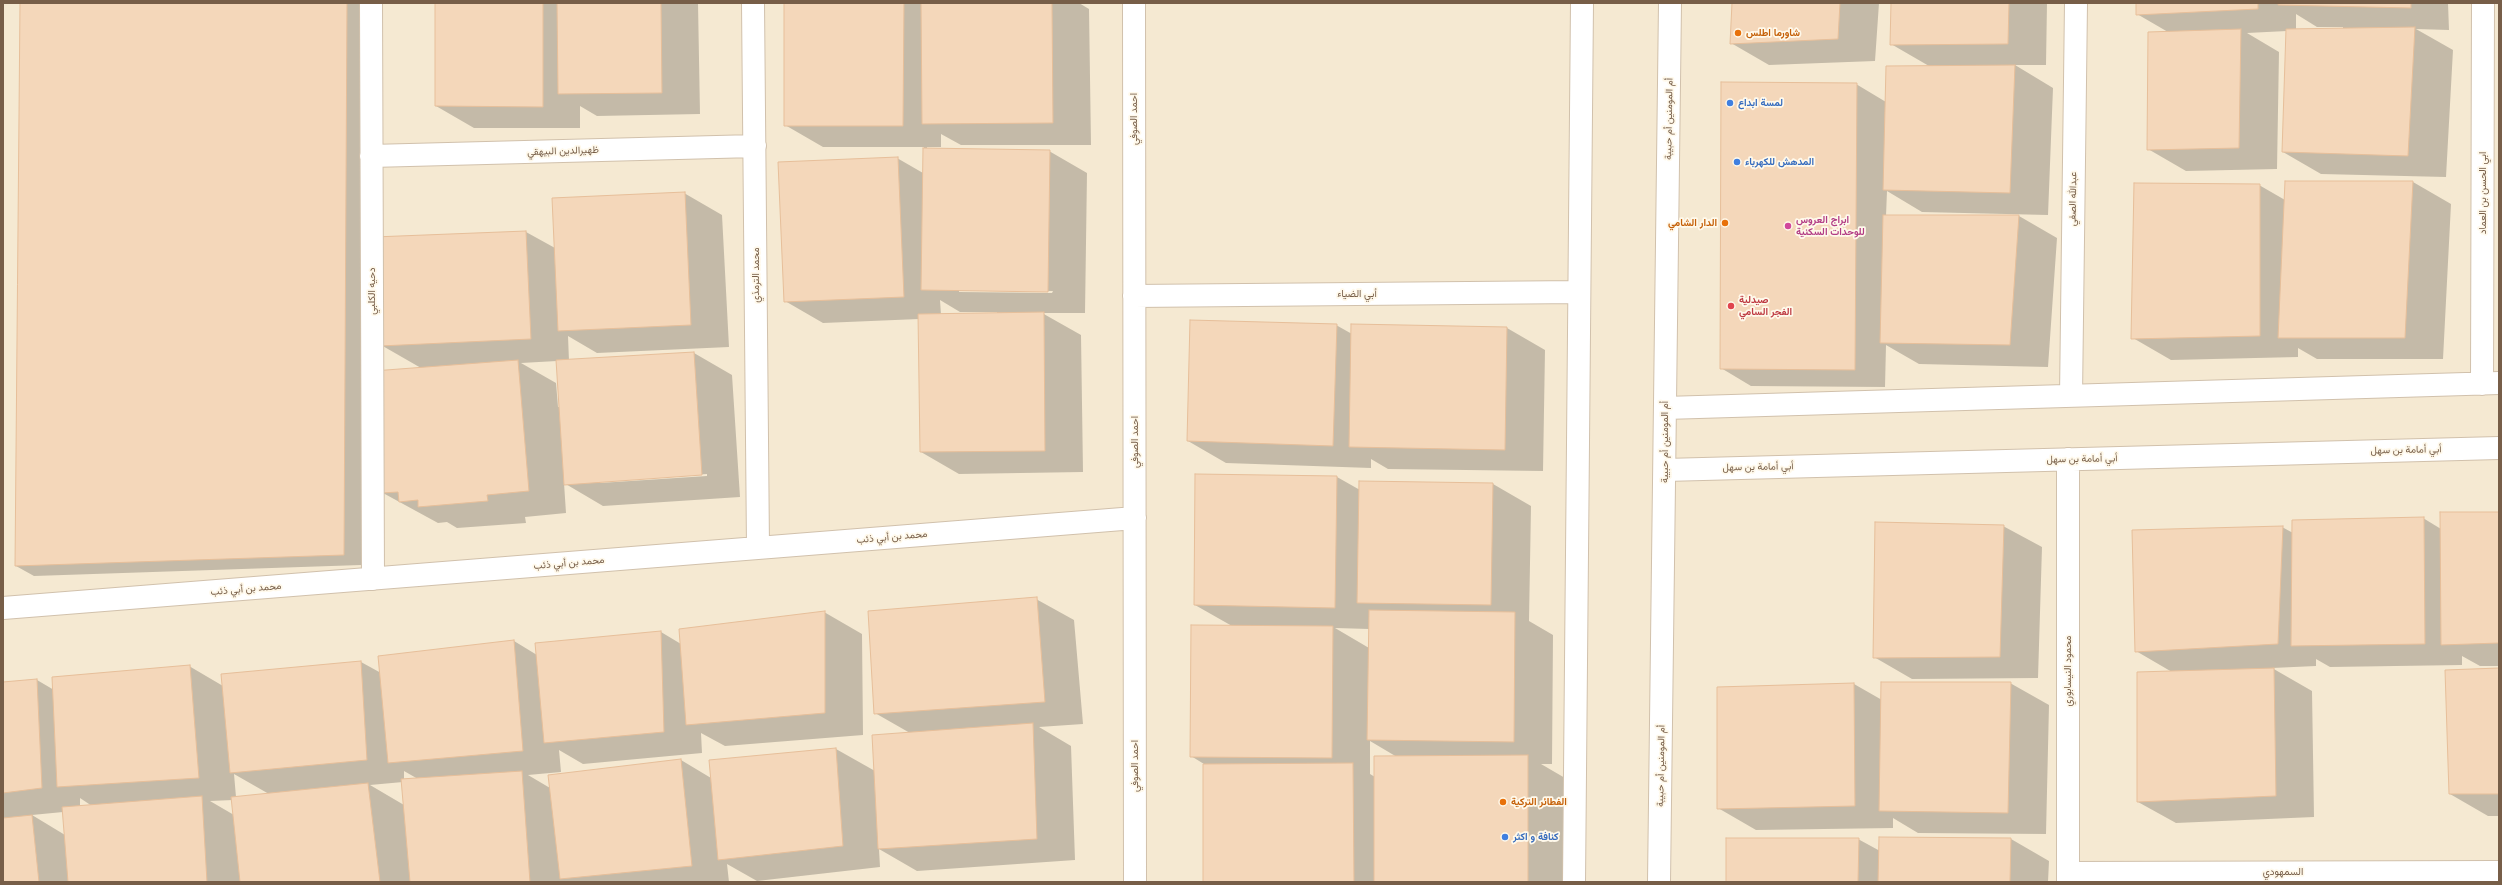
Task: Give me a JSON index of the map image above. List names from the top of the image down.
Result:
{
  "streets": {
    "street": [
      "احمد الصوفي",
      "أم المومنين أم حبيبة",
      "ظهيرالدين البيهقي",
      "ابي الحسن بن العماد",
      "عبدالله الصفي",
      "محمد الترمذي",
      "دحيه الكلبي",
      "أبي الضياء",
      "أبي أمامة بن سهل",
      "محمد بن أبي ذئب",
      "محمود النيسابوري",
      "السمهودي"
    ]
  },
  "crossings": [
    ["احمد الصوفي", "أبي الضياء"],
    ["احمد الصوفي", "محمد بن أبي ذئب"],
    ["أم المومنين أم حبيبة", "أبي أمامة بن سهل"],
    ["ظهيرالدين البيهقي", "محمد الترمذي"],
    ["ظهيرالدين البيهقي", "دحيه الكلبي"],
    ["محمد الترمذي", "محمد بن أبي ذئب"],
    ["دحيه الكلبي", "محمد بن أبي ذئب"],
    ["أبي أمامة بن سهل", "محمود النيسابوري"],
    ["محمود النيسابوري", "السمهودي"]
  ],
  "places": [
    "شاورما اطلس",
    "لمسة ابداع",
    "المدهش للكهرباء",
    "الدار الشامي",
    "ابراج العروس للوحدات السكنية",
    "صيدلية الفجر السامي",
    "الفطائر التركية",
    "كنافة و اكثر"
  ]
}
